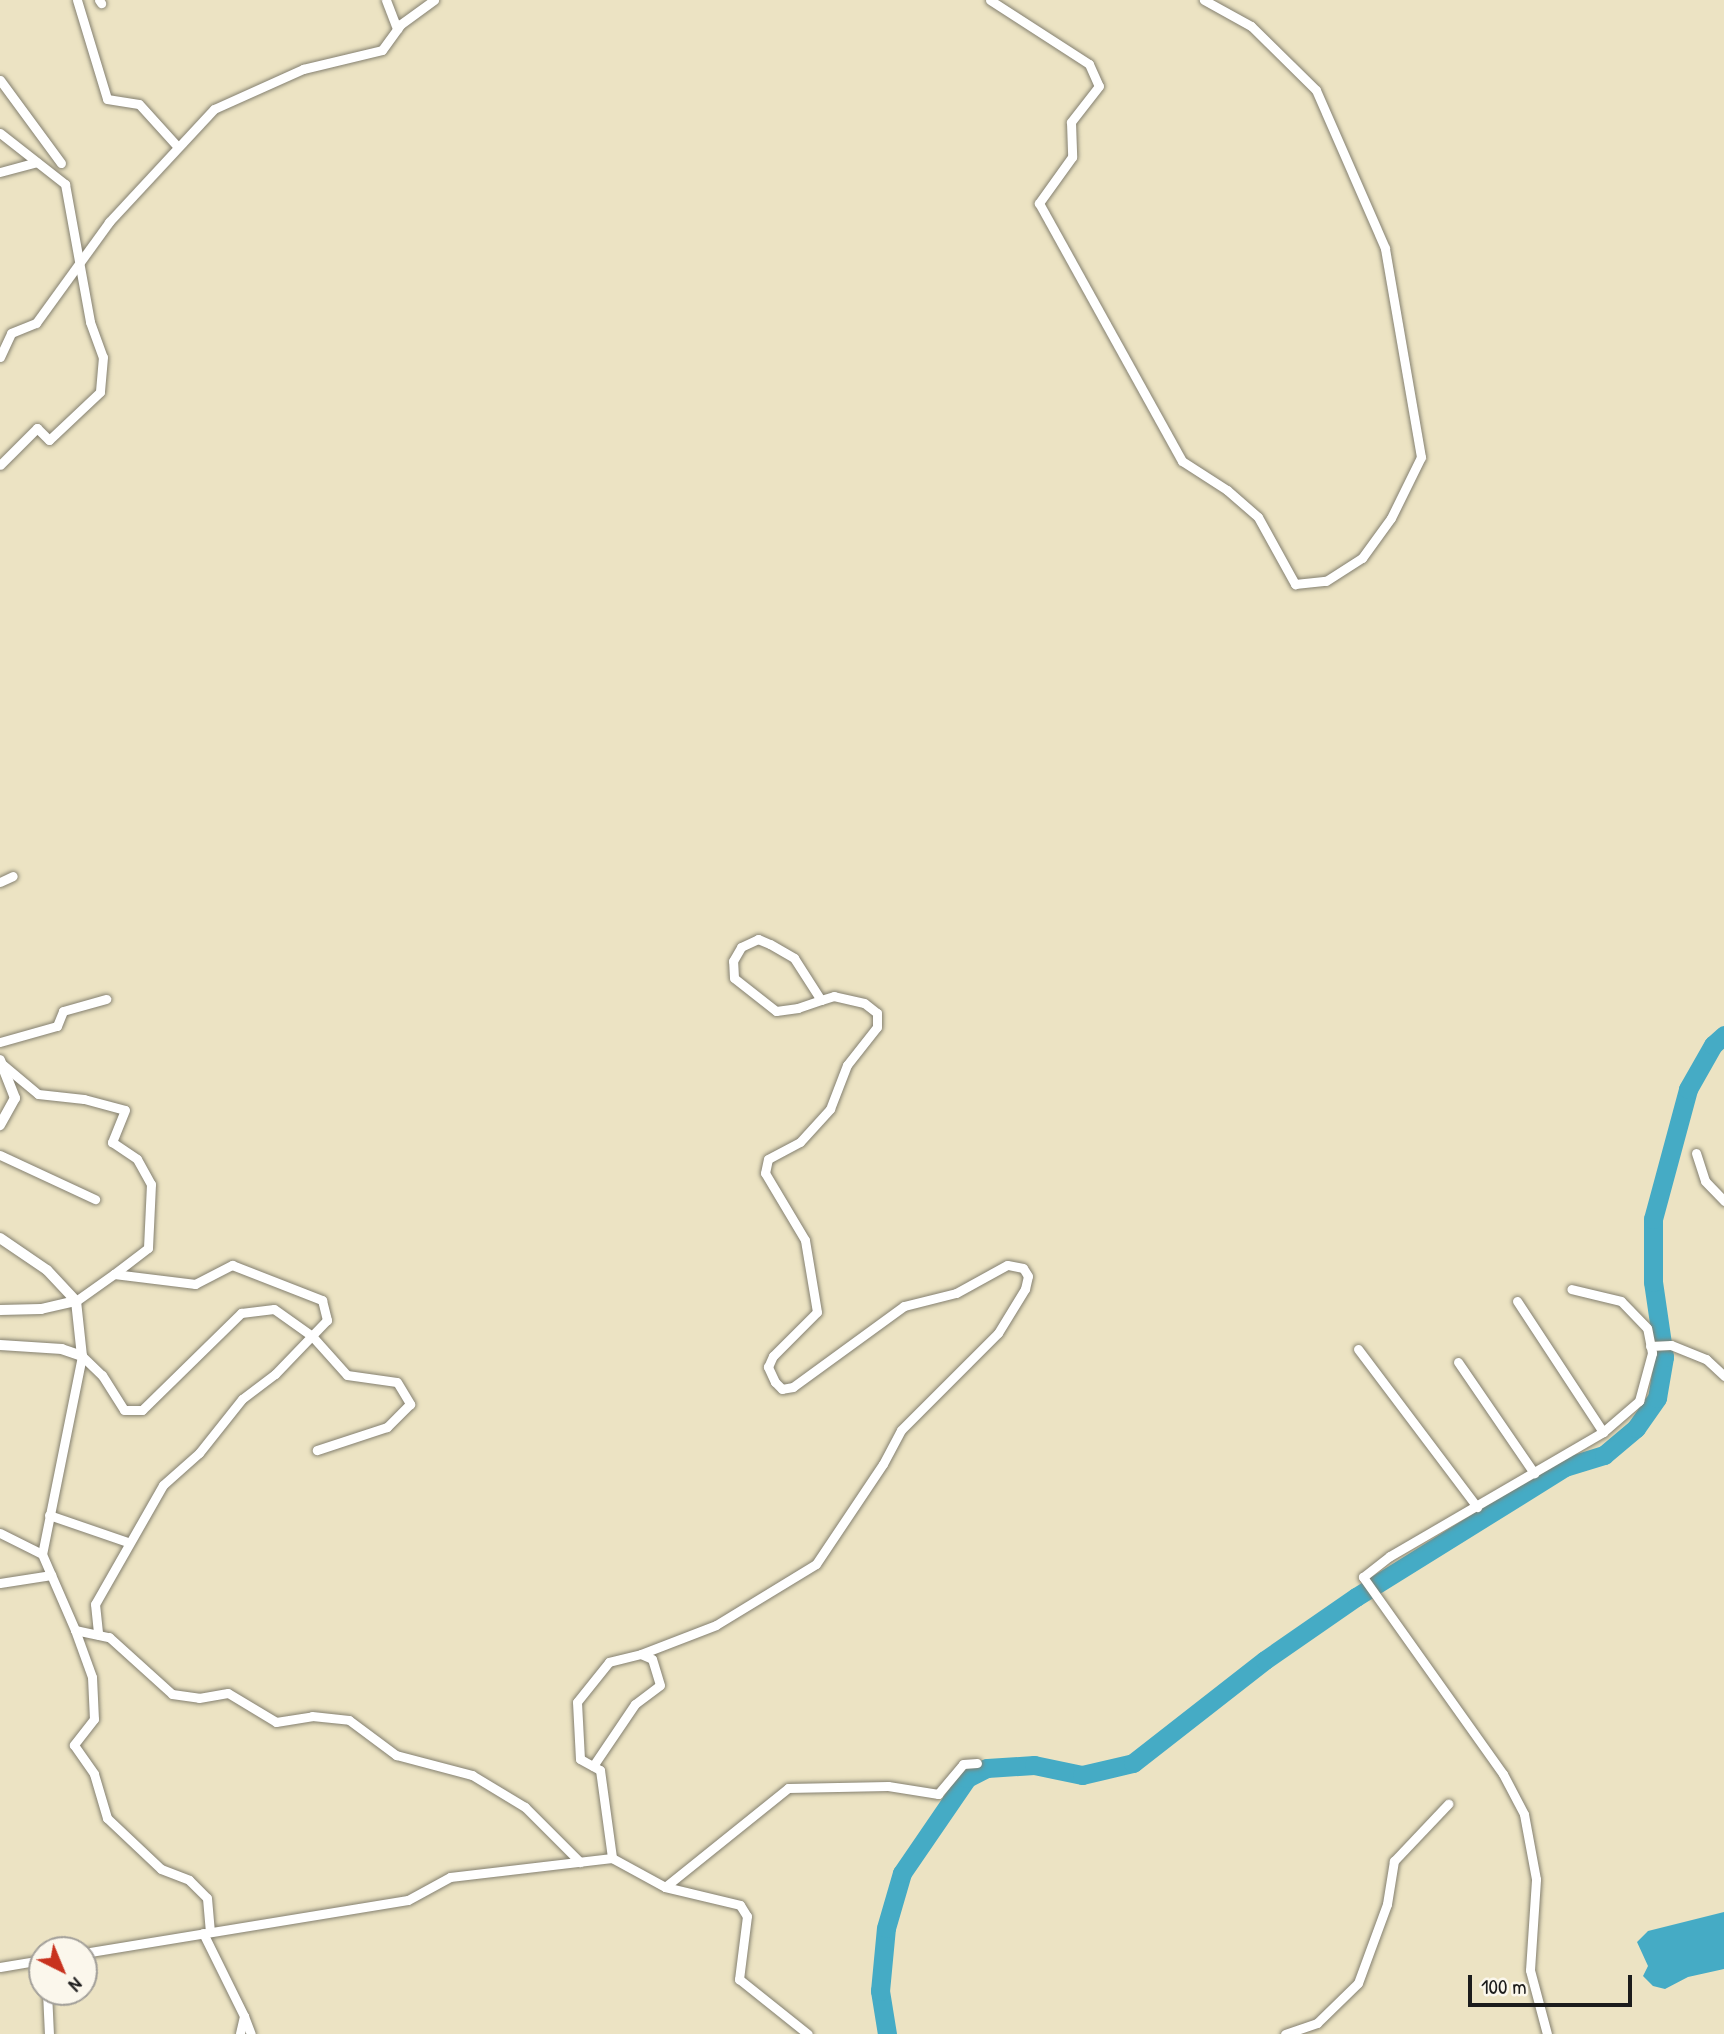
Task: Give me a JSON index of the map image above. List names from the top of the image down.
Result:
{
  "scale_bar": "100 m",
  "north": "bottom right"
}
